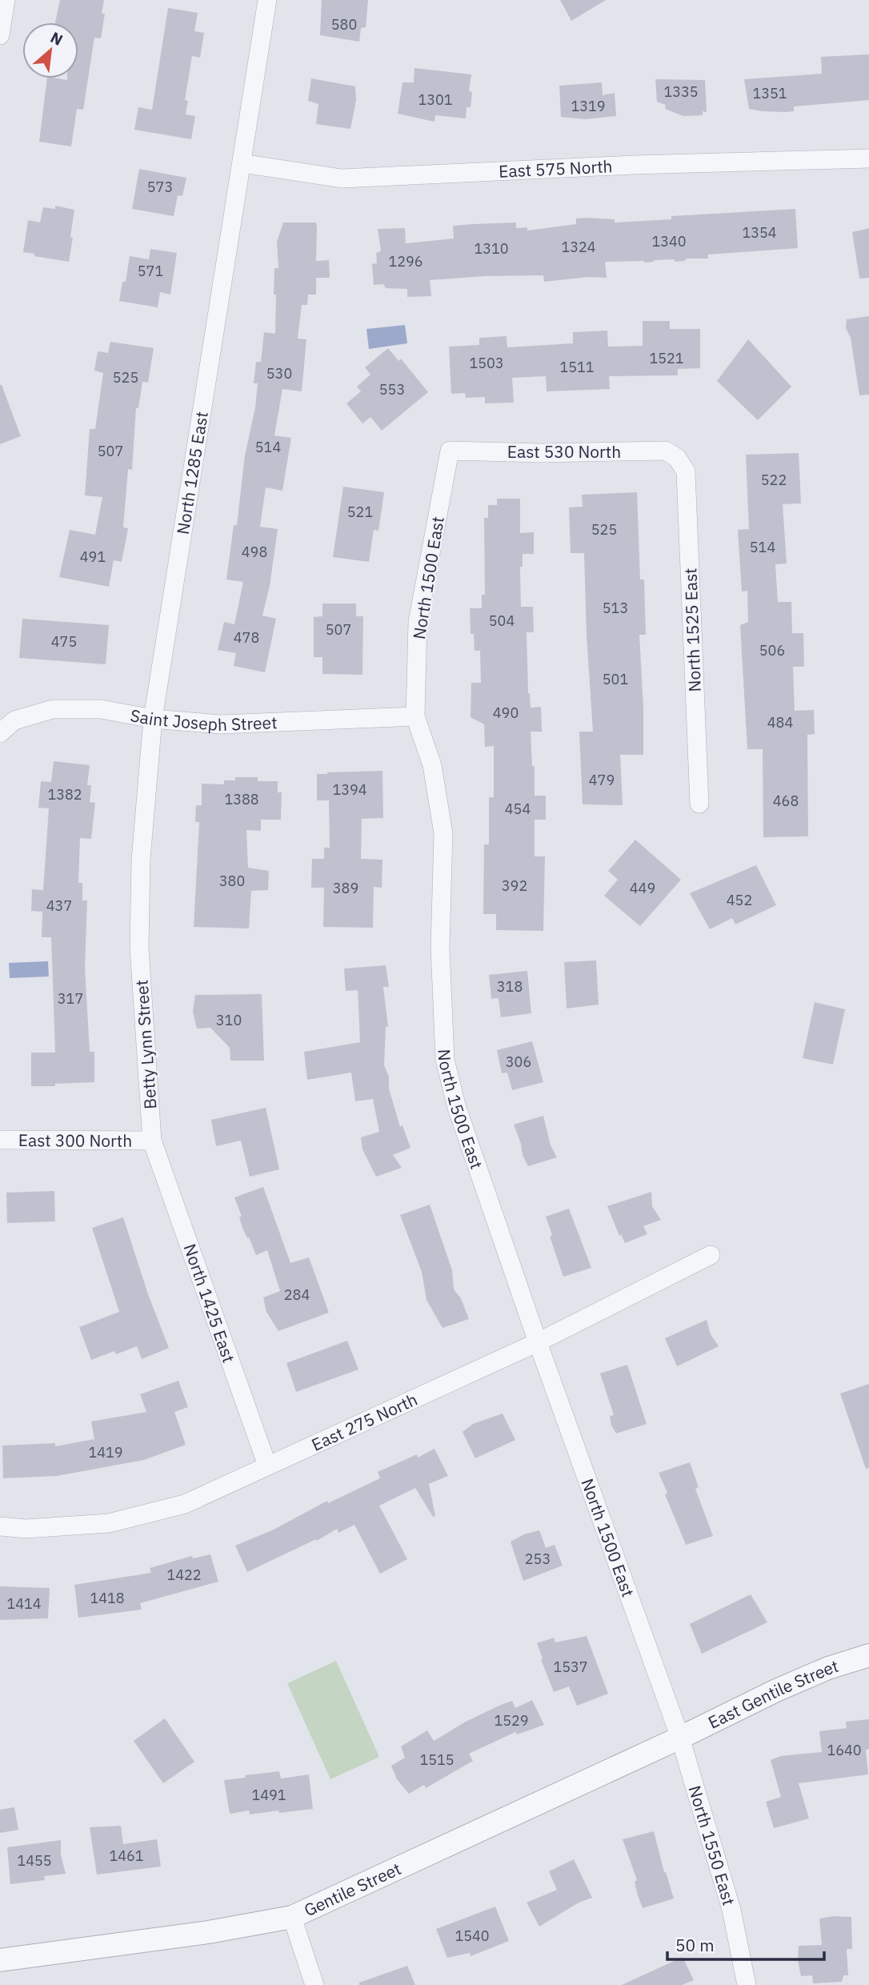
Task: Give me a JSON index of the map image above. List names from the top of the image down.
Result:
{
  "streets": {
    "street": [
      "East 575 North",
      "East 530 North",
      "North 1285 East",
      "North 1500 East",
      "North 1525 East",
      "Saint Joseph Street",
      "Betty Lynn Street",
      "East 300 North",
      "North 1425 East",
      "East 275 North",
      "East Gentile Street",
      "North 1550 East",
      "Gentile Street"
    ]
  },
  "crossings": [
    ["East 575 North", "North 1285 East"],
    ["East 530 North", "North 1500 East"],
    ["East 530 North", "North 1525 East"],
    ["North 1285 East", "Saint Joseph Street"],
    ["North 1285 East", "Betty Lynn Street"],
    ["North 1500 East", "Saint Joseph Street"],
    ["North 1500 East", "East 275 North"],
    ["North 1500 East", "East Gentile Street"],
    ["North 1500 East", "North 1550 East"],
    ["North 1500 East", "Gentile Street"],
    ["Betty Lynn Street", "East 300 North"],
    ["Betty Lynn Street", "North 1425 East"],
    ["East 300 North", "North 1425 East"],
    ["North 1425 East", "East 275 North"],
    ["East Gentile Street", "North 1550 East"],
    ["East Gentile Street", "Gentile Street"],
    ["North 1550 East", "Gentile Street"]
  ],
  "house_numbers": [
    "580",
    "1335",
    "1351",
    "1301",
    "1319",
    "573",
    "1354",
    "1340",
    "1324",
    "1310",
    "1296",
    "571",
    "1521",
    "1503",
    "1511",
    "530",
    "525",
    "553",
    "514",
    "507",
    "522",
    "521",
    "525",
    "514",
    "498",
    "491",
    "513",
    "504",
    "507",
    "478",
    "475",
    "506",
    "501",
    "490",
    "484",
    "479",
    "1394",
    "1382",
    "1388",
    "468",
    "454",
    "380",
    "392",
    "389",
    "449",
    "452",
    "437",
    "318",
    "317",
    "310",
    "306",
    "284",
    "1419",
    "253",
    "1422",
    "1418",
    "1414",
    "1537",
    "1529",
    "1640",
    "1515",
    "1491",
    "1461",
    "1455",
    "1540"
  ],
  "scale_bar": "50 m",
  "north": "top right"
}
